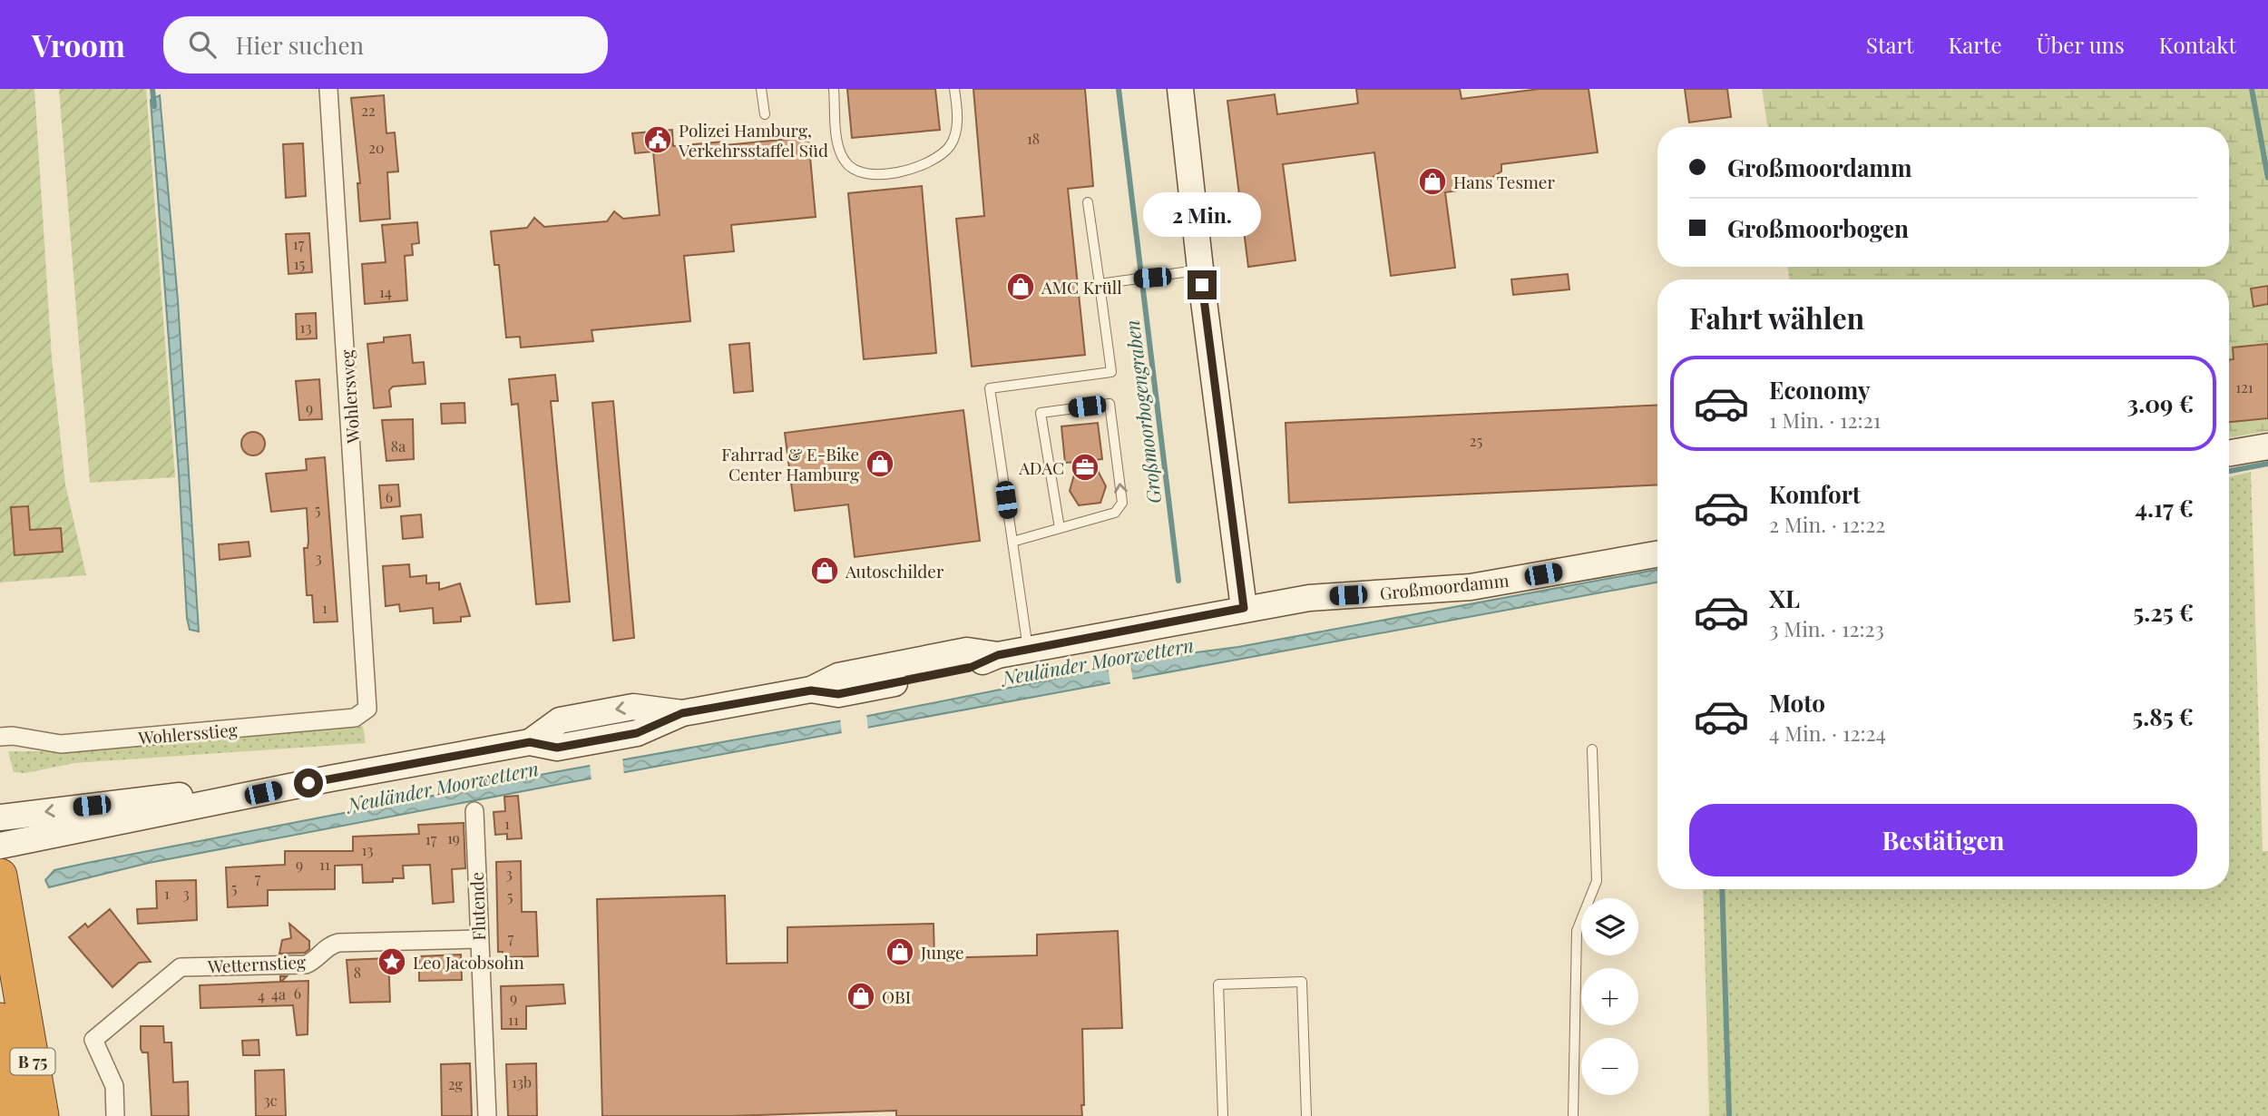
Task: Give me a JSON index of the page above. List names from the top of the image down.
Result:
{
  "streets": {
    "highway": ["B 75"],
    "main road": ["Großmoordamm"],
    "street": [
      "Wohlersweg",
      "Wohlersstieg",
      "Flutende",
      "Wetternstieg"
    ]
  },
  "crossings": [
    ["Wohlersweg", "Wohlersstieg"],
    ["Flutende", "Wetternstieg"]
  ],
  "water": ["Großmoorbogengraben", "Neuländer Moorwettern"],
  "places": {
    "public building": ["Polizei Hamburg, Verkehrsstaffel Süd"],
    "shop": [
      "Hans Tesmer",
      "AMC Krüll",
      "Fahrrad & E-Bike Center Hamburg",
      "Autoschilder",
      "Junge",
      "OBI"
    ],
    "office": ["ADAC"],
    "place": ["Leo Jacobsohn"]
  },
  "house_numbers": [
    "22",
    "18",
    "20",
    "17",
    "15",
    "14",
    "13",
    "121",
    "9",
    "25",
    "8a",
    "6",
    "5",
    "3",
    "1",
    "1",
    "19",
    "17",
    "13",
    "9",
    "11",
    "3",
    "7",
    "5",
    "1",
    "3",
    "5",
    "7",
    "8",
    "6",
    "4a",
    "4",
    "9",
    "11",
    "13b",
    "2g",
    "3c"
  ],
  "page": {
    "header": "Vroom",
    "search": "Hier suchen",
    "nav": [
      "Start",
      "Karte",
      "Über uns",
      "Kontakt"
    ],
    "banner": ["Großmoordamm", "Großmoorbogen"],
    "bubble": "2 Min.",
    "heading": "Fahrt wählen",
    "list": [
      {
        "name": "Economy",
        "note": "1 Min. · 12:21",
        "value": "3.09 €"
      },
      {
        "name": "Komfort",
        "note": "2 Min. · 12:22",
        "value": "4.17 €"
      },
      {
        "name": "XL",
        "note": "3 Min. · 12:23",
        "value": "5.25 €"
      },
      {
        "name": "Moto",
        "note": "4 Min. · 12:24",
        "value": "5.85 €"
      }
    ],
    "buttons": "Bestätigen",
    "map_buttons": ["+", "−"]
  }
}
